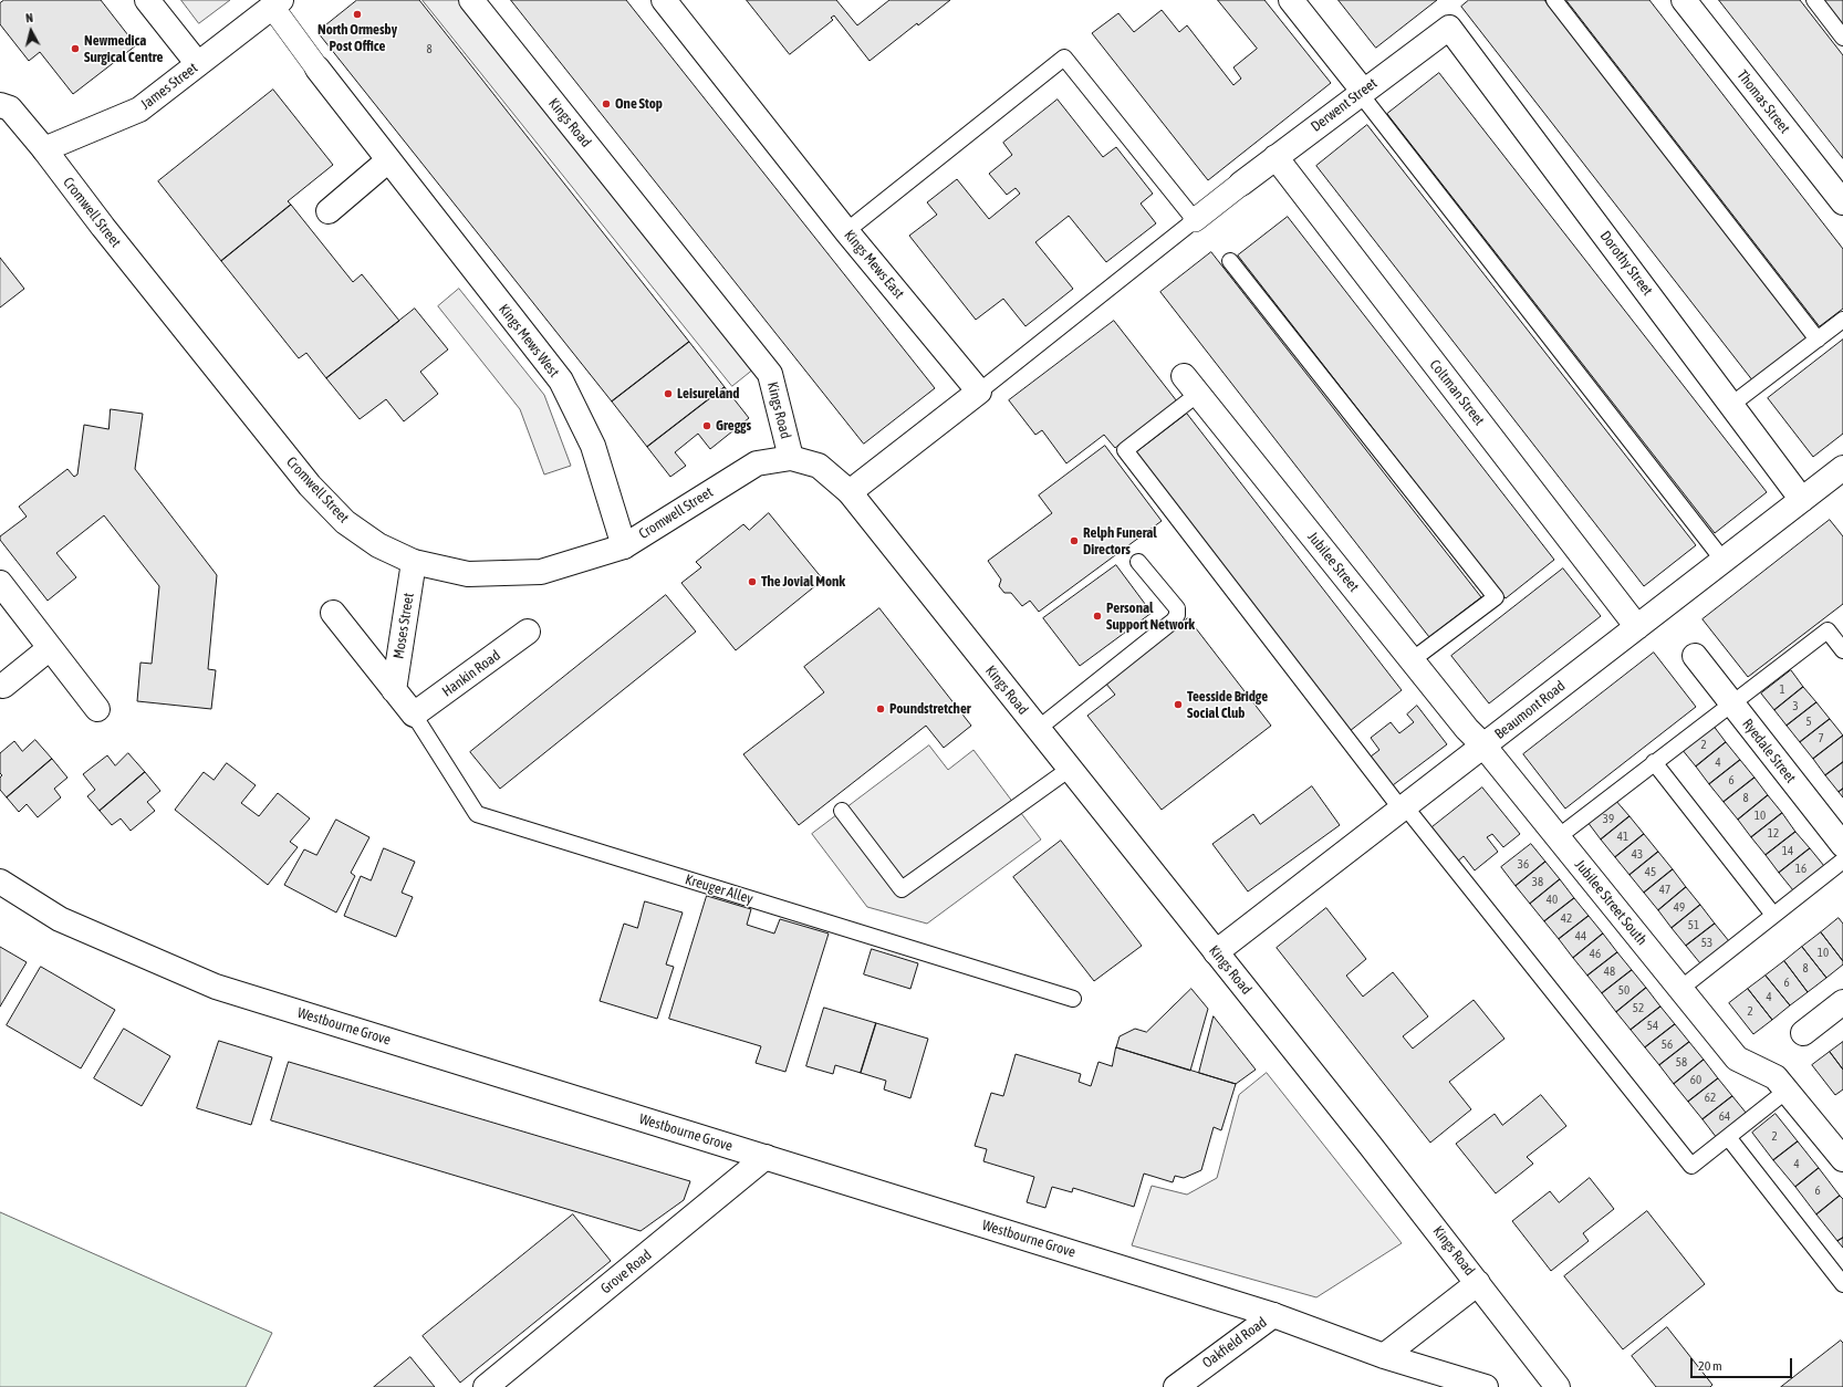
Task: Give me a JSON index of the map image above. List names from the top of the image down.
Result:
{
  "streets": {
    "street": [
      "James Street",
      "Thomas Street",
      "Derwent Street",
      "Kings Road",
      "Cromwell Street",
      "Dorothy Street",
      "Kings Mews East",
      "Kings Mews West",
      "Coltman Street",
      "Jubilee Street",
      "Moses Street",
      "Hankin Road",
      "Beaumont Road",
      "Ryedale Street",
      "Jubilee Street South",
      "Westbourne Grove",
      "Grove Road",
      "Oakfield Road"
    ],
    "lane": ["Kreuger Alley"]
  },
  "crossings": [
    ["James Street", "Cromwell Street"],
    ["James Street", "Kings Mews West"],
    ["Derwent Street", "Dorothy Street"],
    ["Derwent Street", "Coltman Street"],
    ["Kings Road", "Cromwell Street"],
    ["Kings Road", "Beaumont Road"],
    ["Cromwell Street", "Kings Mews West"],
    ["Cromwell Street", "Moses Street"],
    ["Dorothy Street", "Beaumont Road"],
    ["Coltman Street", "Beaumont Road"],
    ["Jubilee Street", "Beaumont Road"],
    ["Jubilee Street", "Jubilee Street South"],
    ["Moses Street", "Hankin Road"],
    ["Moses Street", "Kreuger Alley"],
    ["Hankin Road", "Kreuger Alley"],
    ["Beaumont Road", "Jubilee Street South"],
    ["Westbourne Grove", "Grove Road"],
    ["Westbourne Grove", "Oakfield Road"]
  ],
  "places": [
    "North Ormesby Post Office",
    "Newmedica Surgical Centre",
    "One Stop",
    "Leisureland",
    "Greggs",
    "Relph Funeral Directors",
    "The Jovial Monk",
    "Personal Support Network",
    "Teesside Bridge Social Club",
    "Poundstretcher"
  ],
  "house_numbers": [
    "8",
    "1",
    "3",
    "5",
    "7",
    "2",
    "4",
    "6",
    "8",
    "10",
    "39",
    "12",
    "41",
    "14",
    "43",
    "36",
    "16",
    "45",
    "38",
    "47",
    "40",
    "49",
    "42",
    "51",
    "44",
    "53",
    "10",
    "46",
    "8",
    "48",
    "6",
    "50",
    "4",
    "52",
    "2",
    "54",
    "56",
    "58",
    "60",
    "62",
    "64",
    "2",
    "4",
    "6"
  ],
  "scale_bar": "20 m",
  "north": "top"
}
